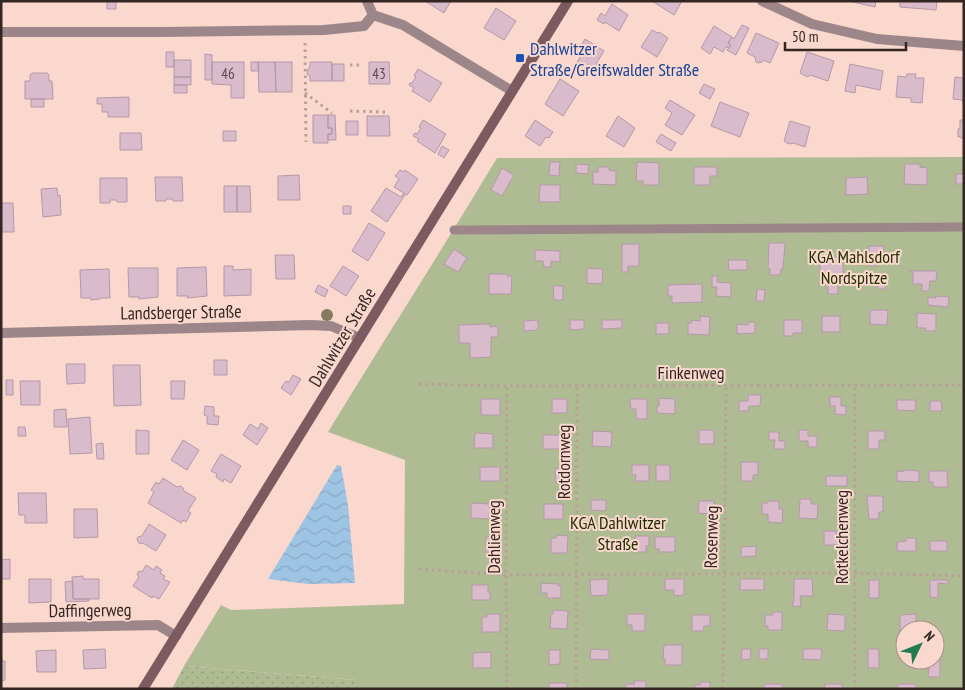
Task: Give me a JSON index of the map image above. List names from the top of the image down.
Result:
{
  "streets": {
    "main road": ["Dahlwitzer Straße"],
    "street": ["Landsberger Straße", "Daffingerweg"],
    "path": [
      "Finkenweg",
      "Rotdornweg",
      "Dahlienweg",
      "Rosenweg",
      "Rotkelchenweg"
    ]
  },
  "crossings": [
    ["Landsberger Straße", "Dahlwitzer Straße"],
    ["Dahlwitzer Straße", "Daffingerweg"],
    ["Finkenweg", "Rotdornweg"],
    ["Finkenweg", "Dahlienweg"],
    ["Finkenweg", "Rosenweg"],
    ["Finkenweg", "Rotkelchenweg"]
  ],
  "parks": ["KGA Mahlsdorf Nordspitze", "KGA Dahlwitzer Straße"],
  "places": {
    "transit": ["Dahlwitzer Straße/Greifswalder Straße"]
  },
  "house_numbers": ["46", "43"],
  "scale_bar": "50 m",
  "north": "top right"
}
